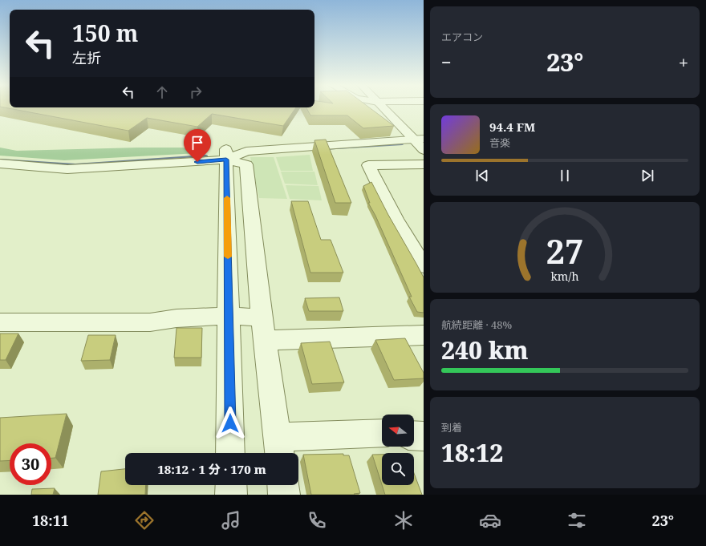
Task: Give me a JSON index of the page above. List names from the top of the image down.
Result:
{
  "north": "left",
  "page": {
    "tile": [
      "エアコン",
      ["航続距離 · 48%", "240 km"],
      ["到着", "18:12"]
    ],
    "turn": ["150 m", "左折"],
    "heat": ["−", "23°", "+"],
    "song": ["94.4 FM", "音楽"],
    "limit": "30",
    "trip": "18:12 · 1 分 · 170 m",
    "tabs": ["18:11", "23°"],
    "gauge": ["27", "km/h"]
  }
}
